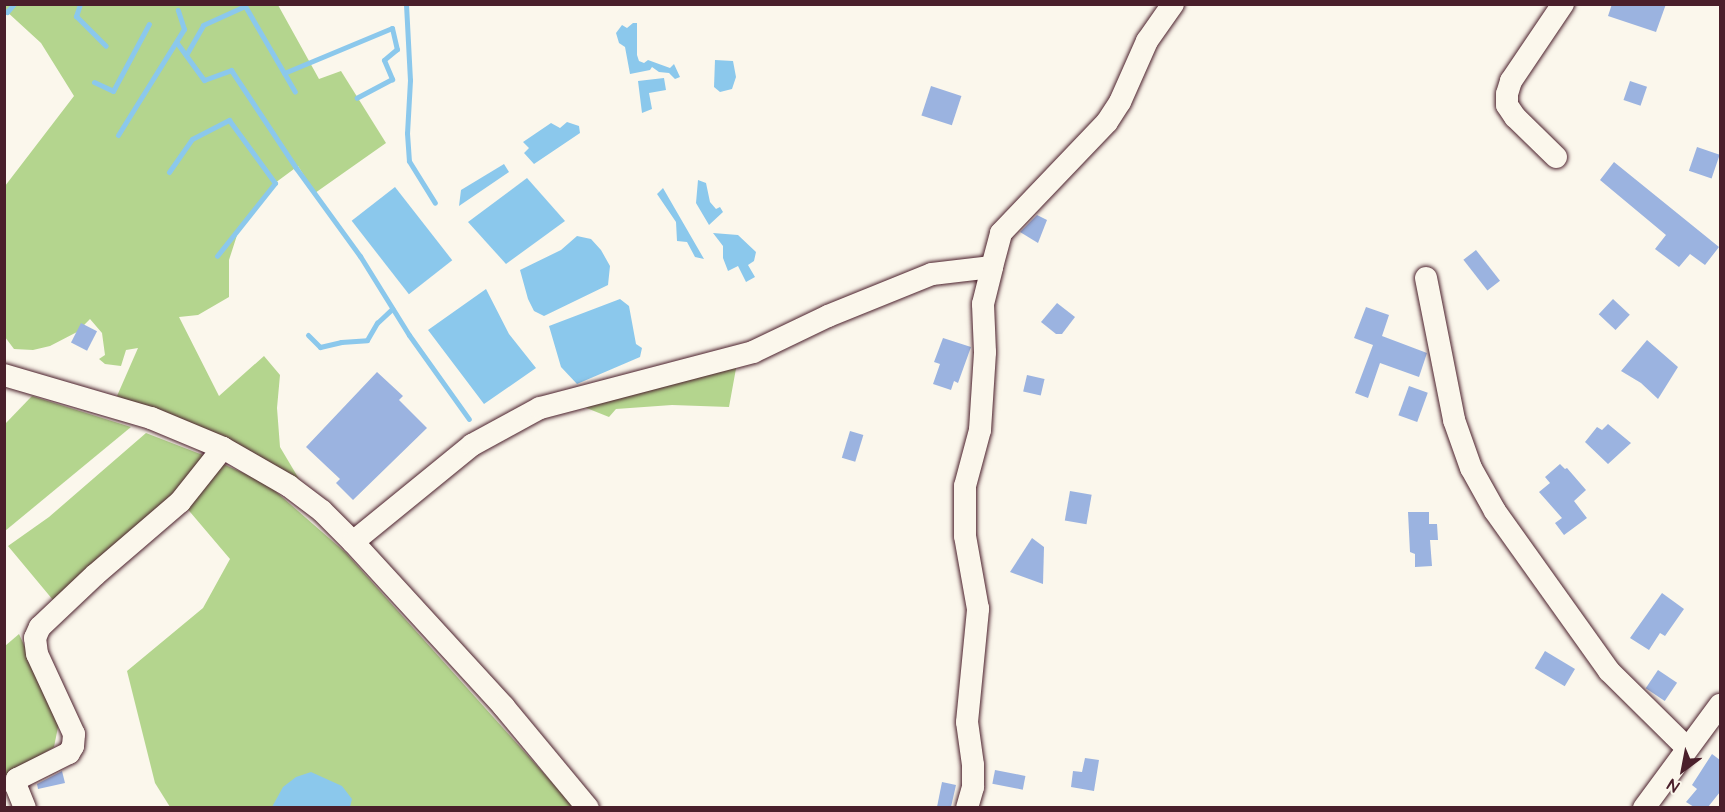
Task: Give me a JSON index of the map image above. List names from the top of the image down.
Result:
{
  "north": "bottom left"
}
